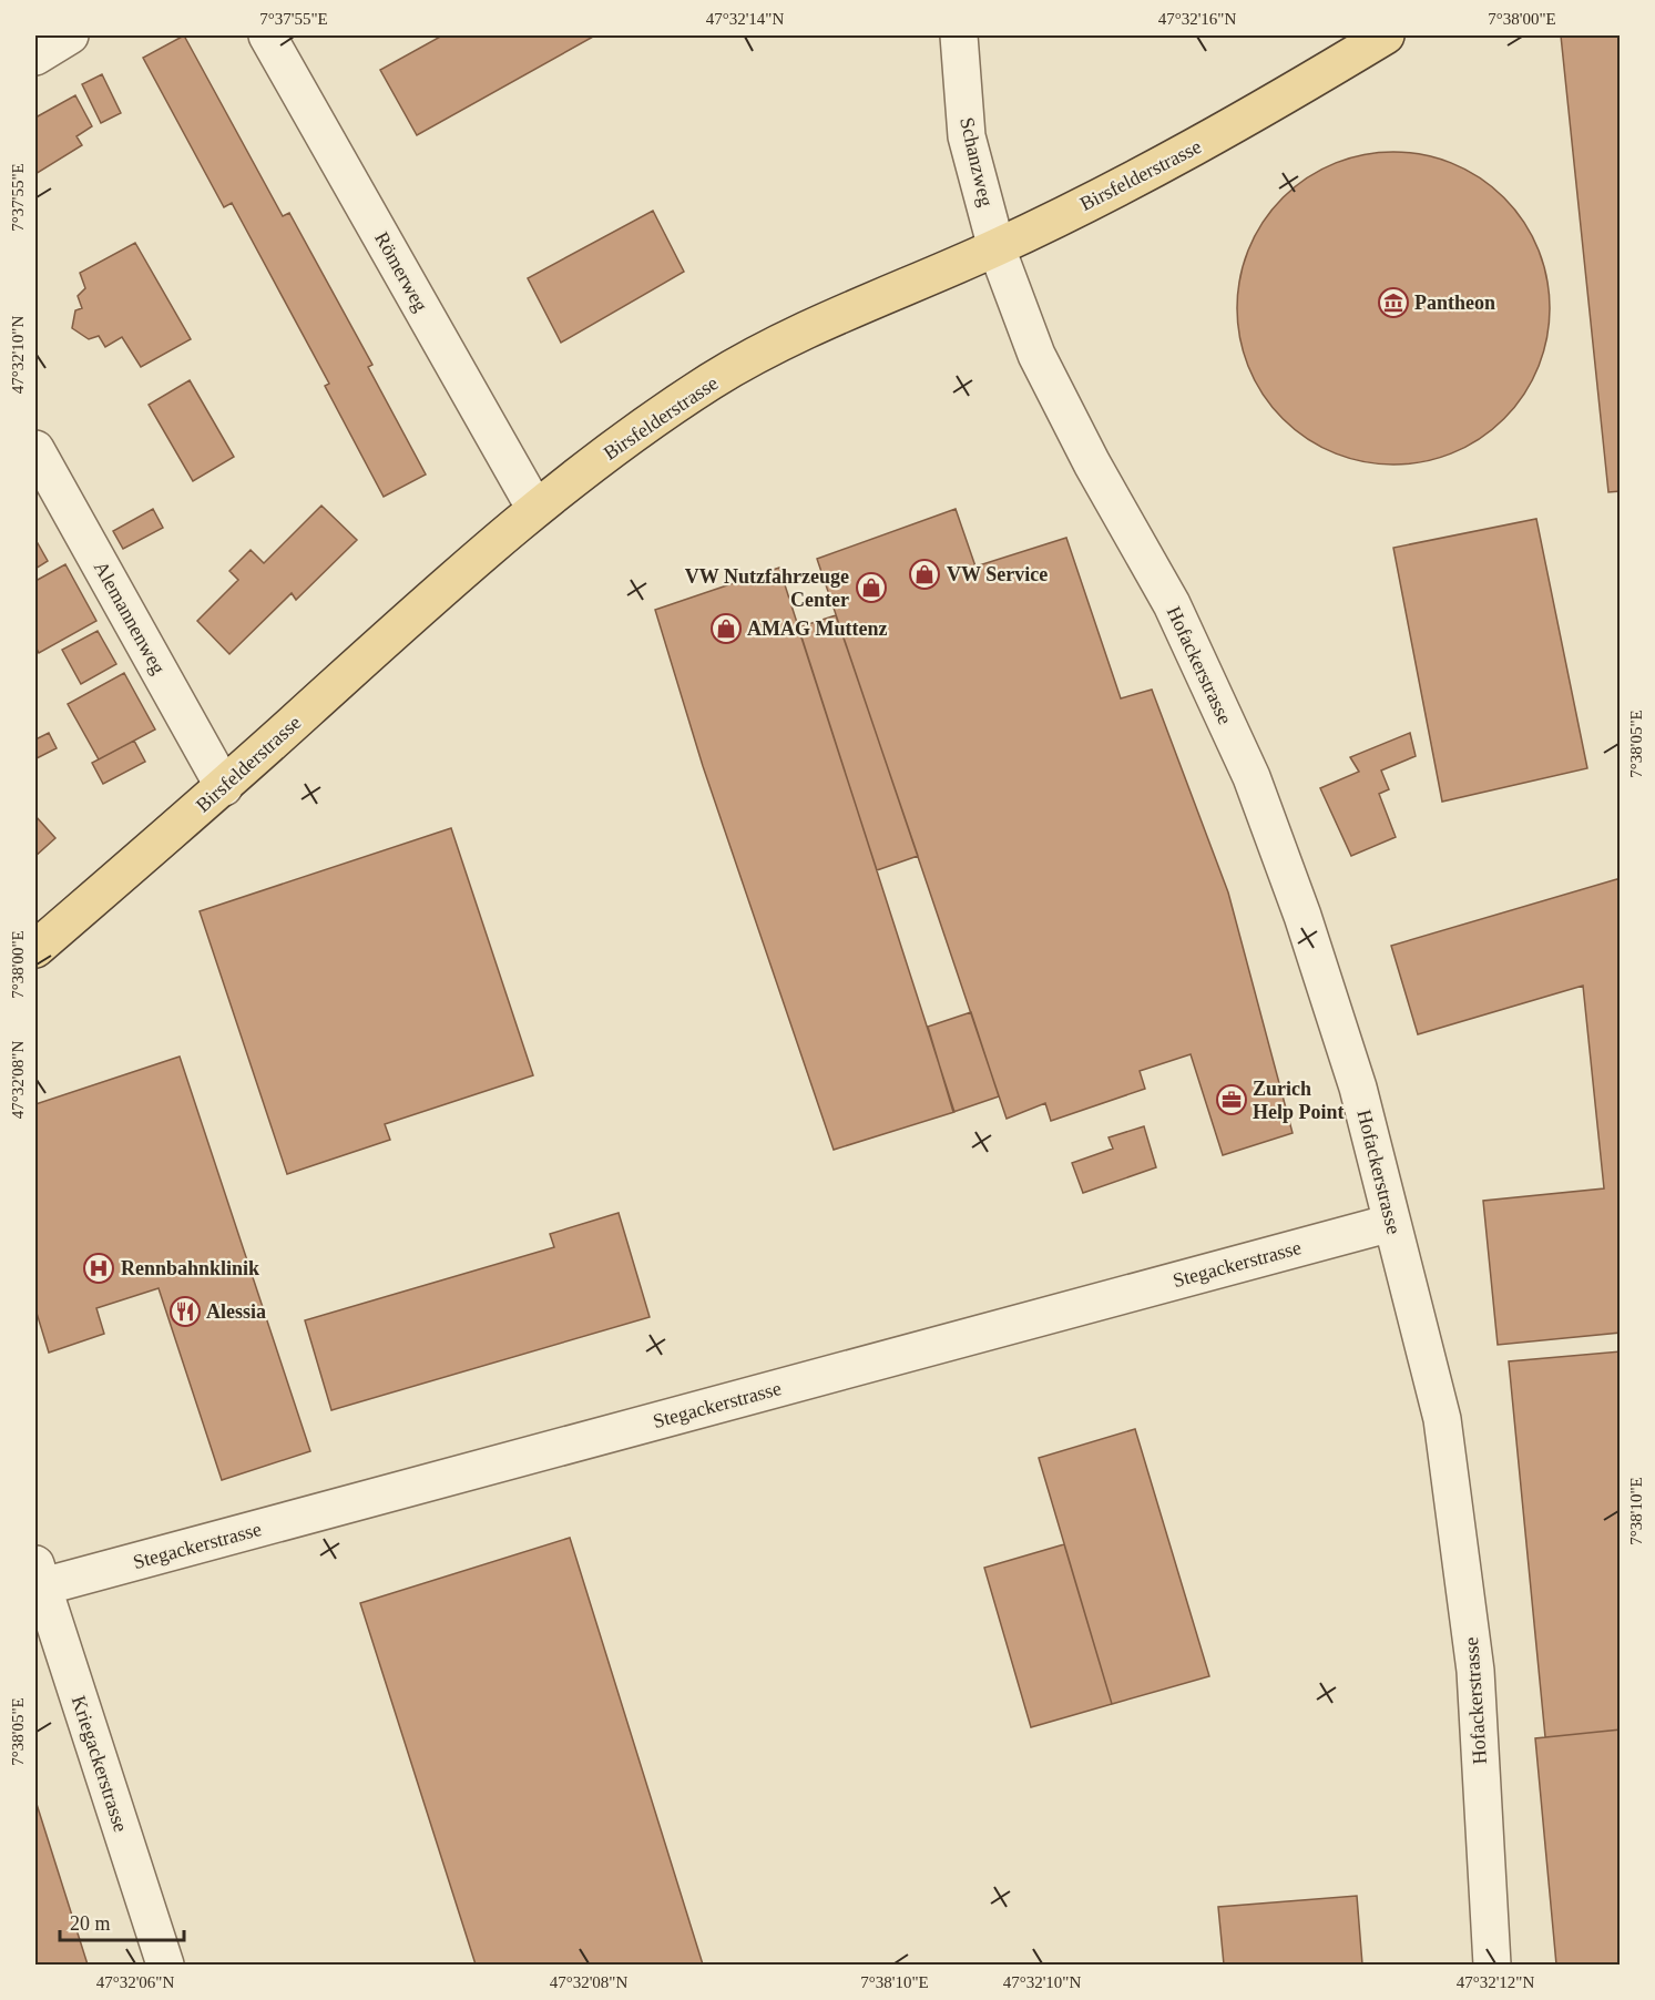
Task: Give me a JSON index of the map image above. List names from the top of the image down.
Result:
{
  "streets": {
    "main road": ["Birsfelderstrasse"],
    "street": [
      "Schanzweg",
      "Römerweg",
      "Alemannenweg",
      "Hofackerstrasse",
      "Stegackerstrasse",
      "Kriegackerstrasse"
    ]
  },
  "crossings": [
    ["Schanzweg", "Birsfelderstrasse"],
    ["Schanzweg", "Hofackerstrasse"],
    ["Birsfelderstrasse", "Römerweg"],
    ["Birsfelderstrasse", "Alemannenweg"],
    ["Birsfelderstrasse", "Hofackerstrasse"],
    ["Hofackerstrasse", "Stegackerstrasse"],
    ["Stegackerstrasse", "Kriegackerstrasse"]
  ],
  "places": {
    "museum": ["Pantheon"],
    "shop": ["VW Service", "VW Nutzfahrzeuge Center", "AMAG Muttenz"],
    "office": ["Zurich Help Point"],
    "hospital": ["Rennbahnklinik"],
    "restaurant": ["Alessia"]
  },
  "scale_bar": "20 m",
  "coordinates": [
    "7°37'55\"E",
    "47°32'14\"N",
    "47°32'16\"N",
    "7°38'00\"E",
    "47°32'10\"N",
    "7°38'05\"E",
    "47°32'08\"N",
    "7°38'10\"E",
    "47°32'06\"N",
    "47°32'12\"N"
  ]
}
